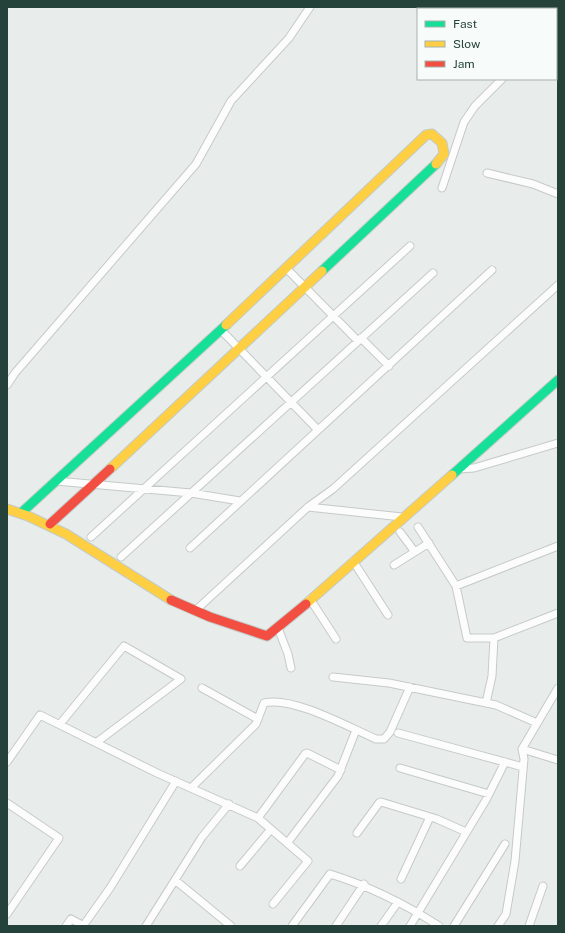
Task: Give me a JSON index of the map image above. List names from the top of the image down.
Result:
{
  "legend": ["Fast", "Slow", "Jam"]
}
